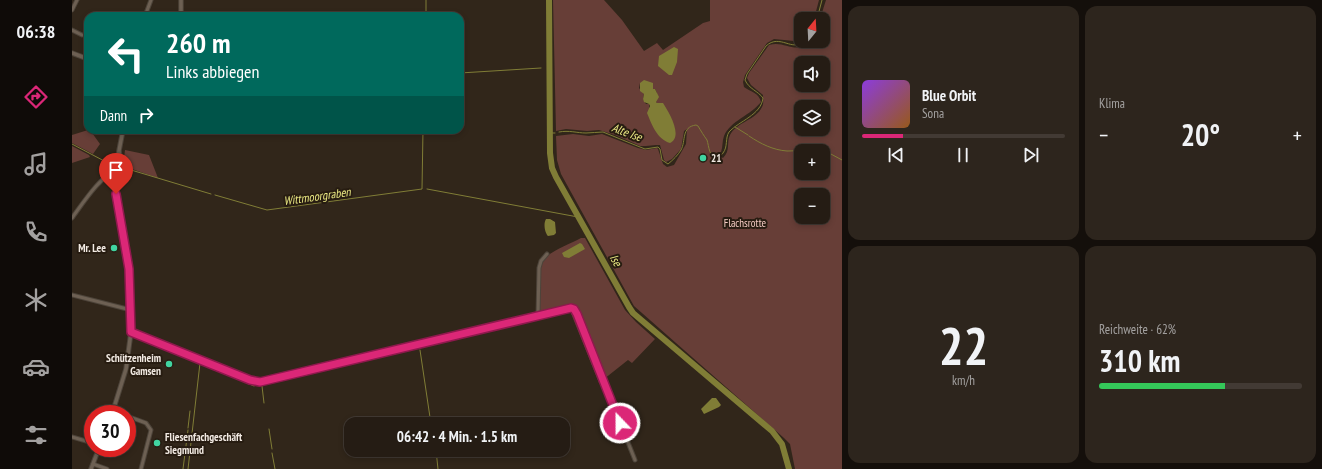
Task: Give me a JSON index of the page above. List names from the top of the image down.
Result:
{
  "water": ["Alte Ise", "Wittmoorgraben", "Ise"],
  "parks": ["Flachsrotte"],
  "places": [
    "21",
    "Mr. Lee",
    "Schützenheim Gamsen",
    "Fliesenfachgeschäft Siegmund"
  ],
  "north": "top",
  "page": {
    "tabs": "06:38",
    "tile": [
      "Klima",
      ["22", "km/h"],
      ["Reichweite · 62%", "310 km"]
    ],
    "map_buttons": ["+", "−"],
    "turn": ["260 m", "Links abbiegen"],
    "song": ["Blue Orbit", "Sona"],
    "then": "Dann",
    "heat": ["−", "20°", "+"],
    "limit": "30",
    "trip": "06:42 · 4 Min. · 1.5 km"
  }
}
